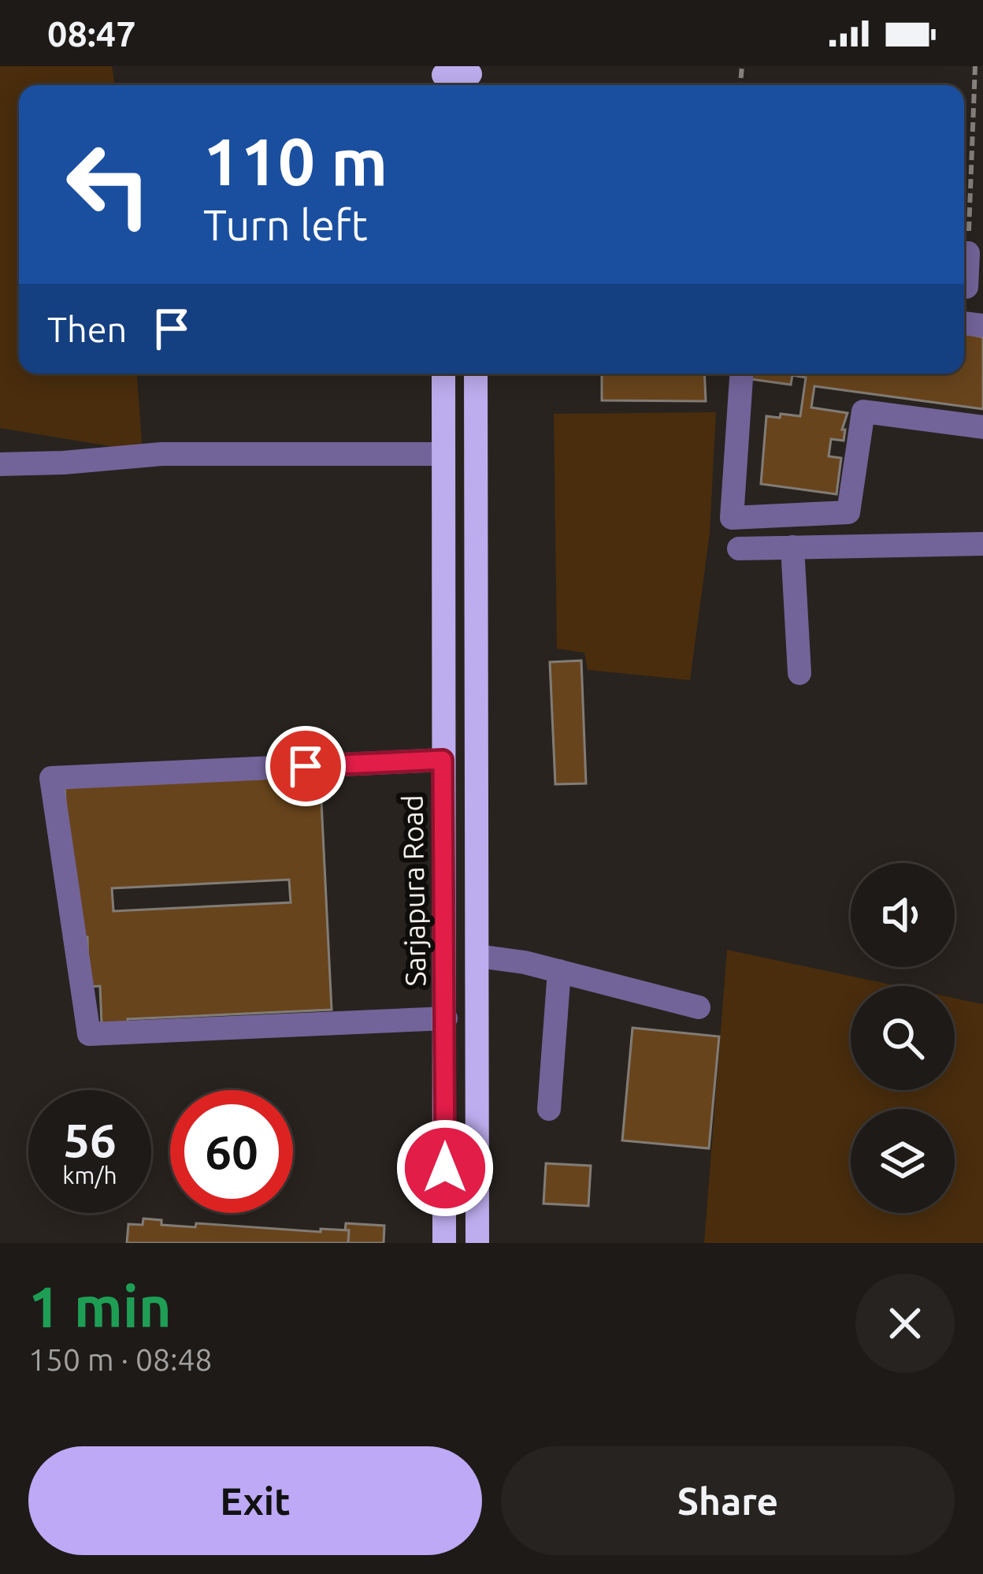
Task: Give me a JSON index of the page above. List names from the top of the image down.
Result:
{
  "streets": {
    "main road": ["Sarjapura Road"]
  },
  "page": {
    "status": "08:47",
    "turn": ["110 m", "Turn left"],
    "then": "Then",
    "speed": "56 km/h",
    "limit": "60",
    "heading": ["1 min", "150 m · 08:48"],
    "buttons": ["Exit", "Share"]
  }
}
